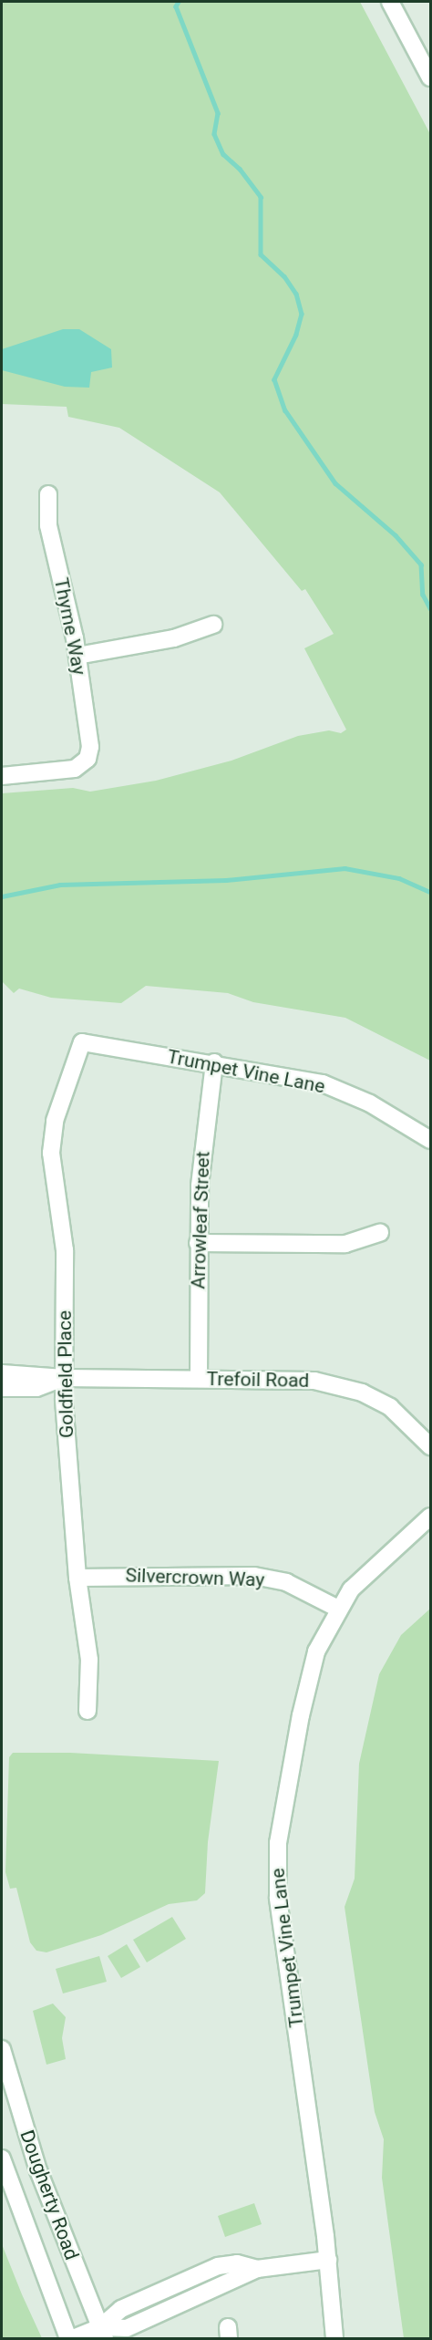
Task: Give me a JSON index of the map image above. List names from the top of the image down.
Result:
{
  "streets": {
    "street": [
      "Thyme Way",
      "Trumpet Vine Lane",
      "Arrowleaf Street",
      "Goldfield Place",
      "Trefoil Road",
      "Silvercrown Way",
      "Dougherty Road"
    ]
  },
  "crossings": [
    ["Trumpet Vine Lane", "Arrowleaf Street"],
    ["Trumpet Vine Lane", "Goldfield Place"],
    ["Trumpet Vine Lane", "Silvercrown Way"],
    ["Arrowleaf Street", "Trefoil Road"],
    ["Goldfield Place", "Trefoil Road"],
    ["Goldfield Place", "Silvercrown Way"]
  ]
}
